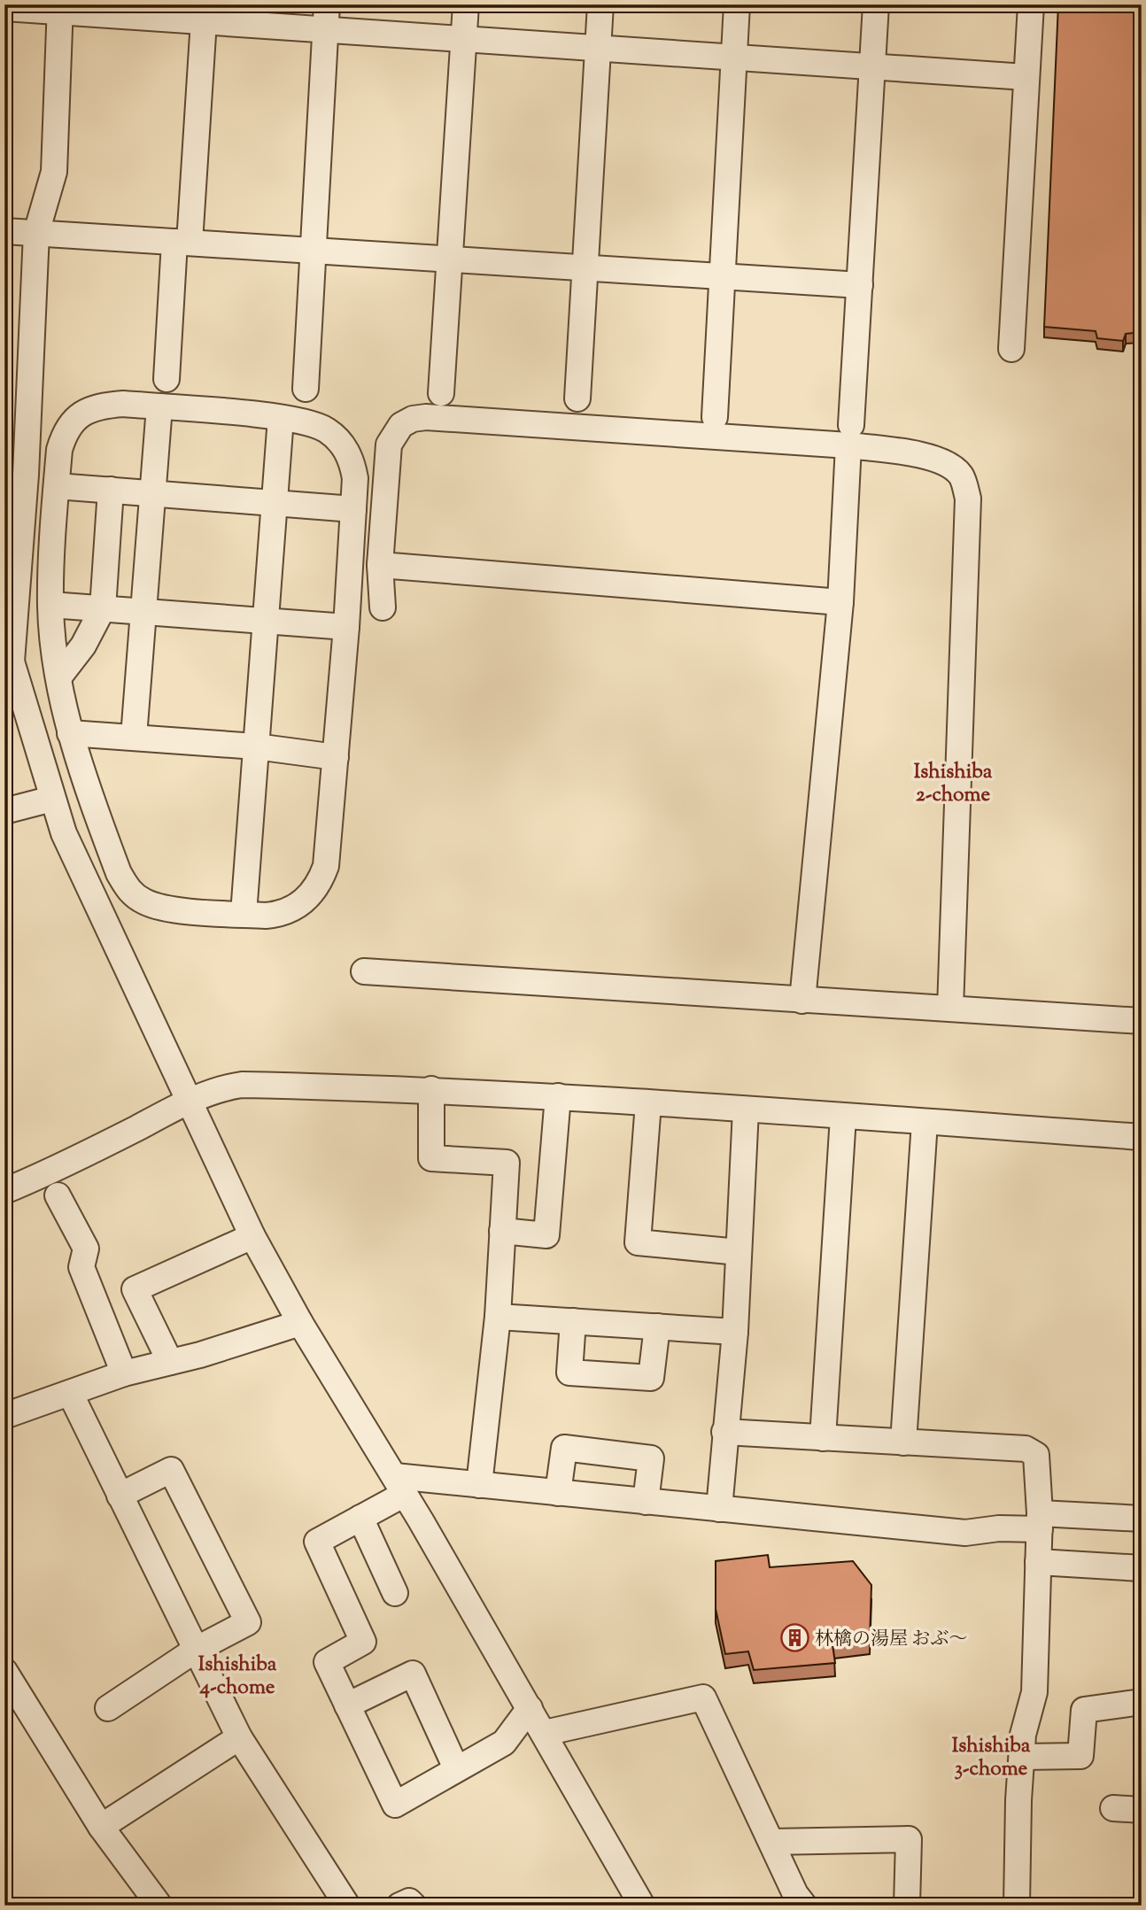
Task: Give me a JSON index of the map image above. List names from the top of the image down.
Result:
{
  "districts": ["Ishishiba 2-chome", "Ishishiba 4-chome", "Ishishiba 3-chome"],
  "places": {
    "building": ["林檎の湯屋 おぶ～"]
  }
}
